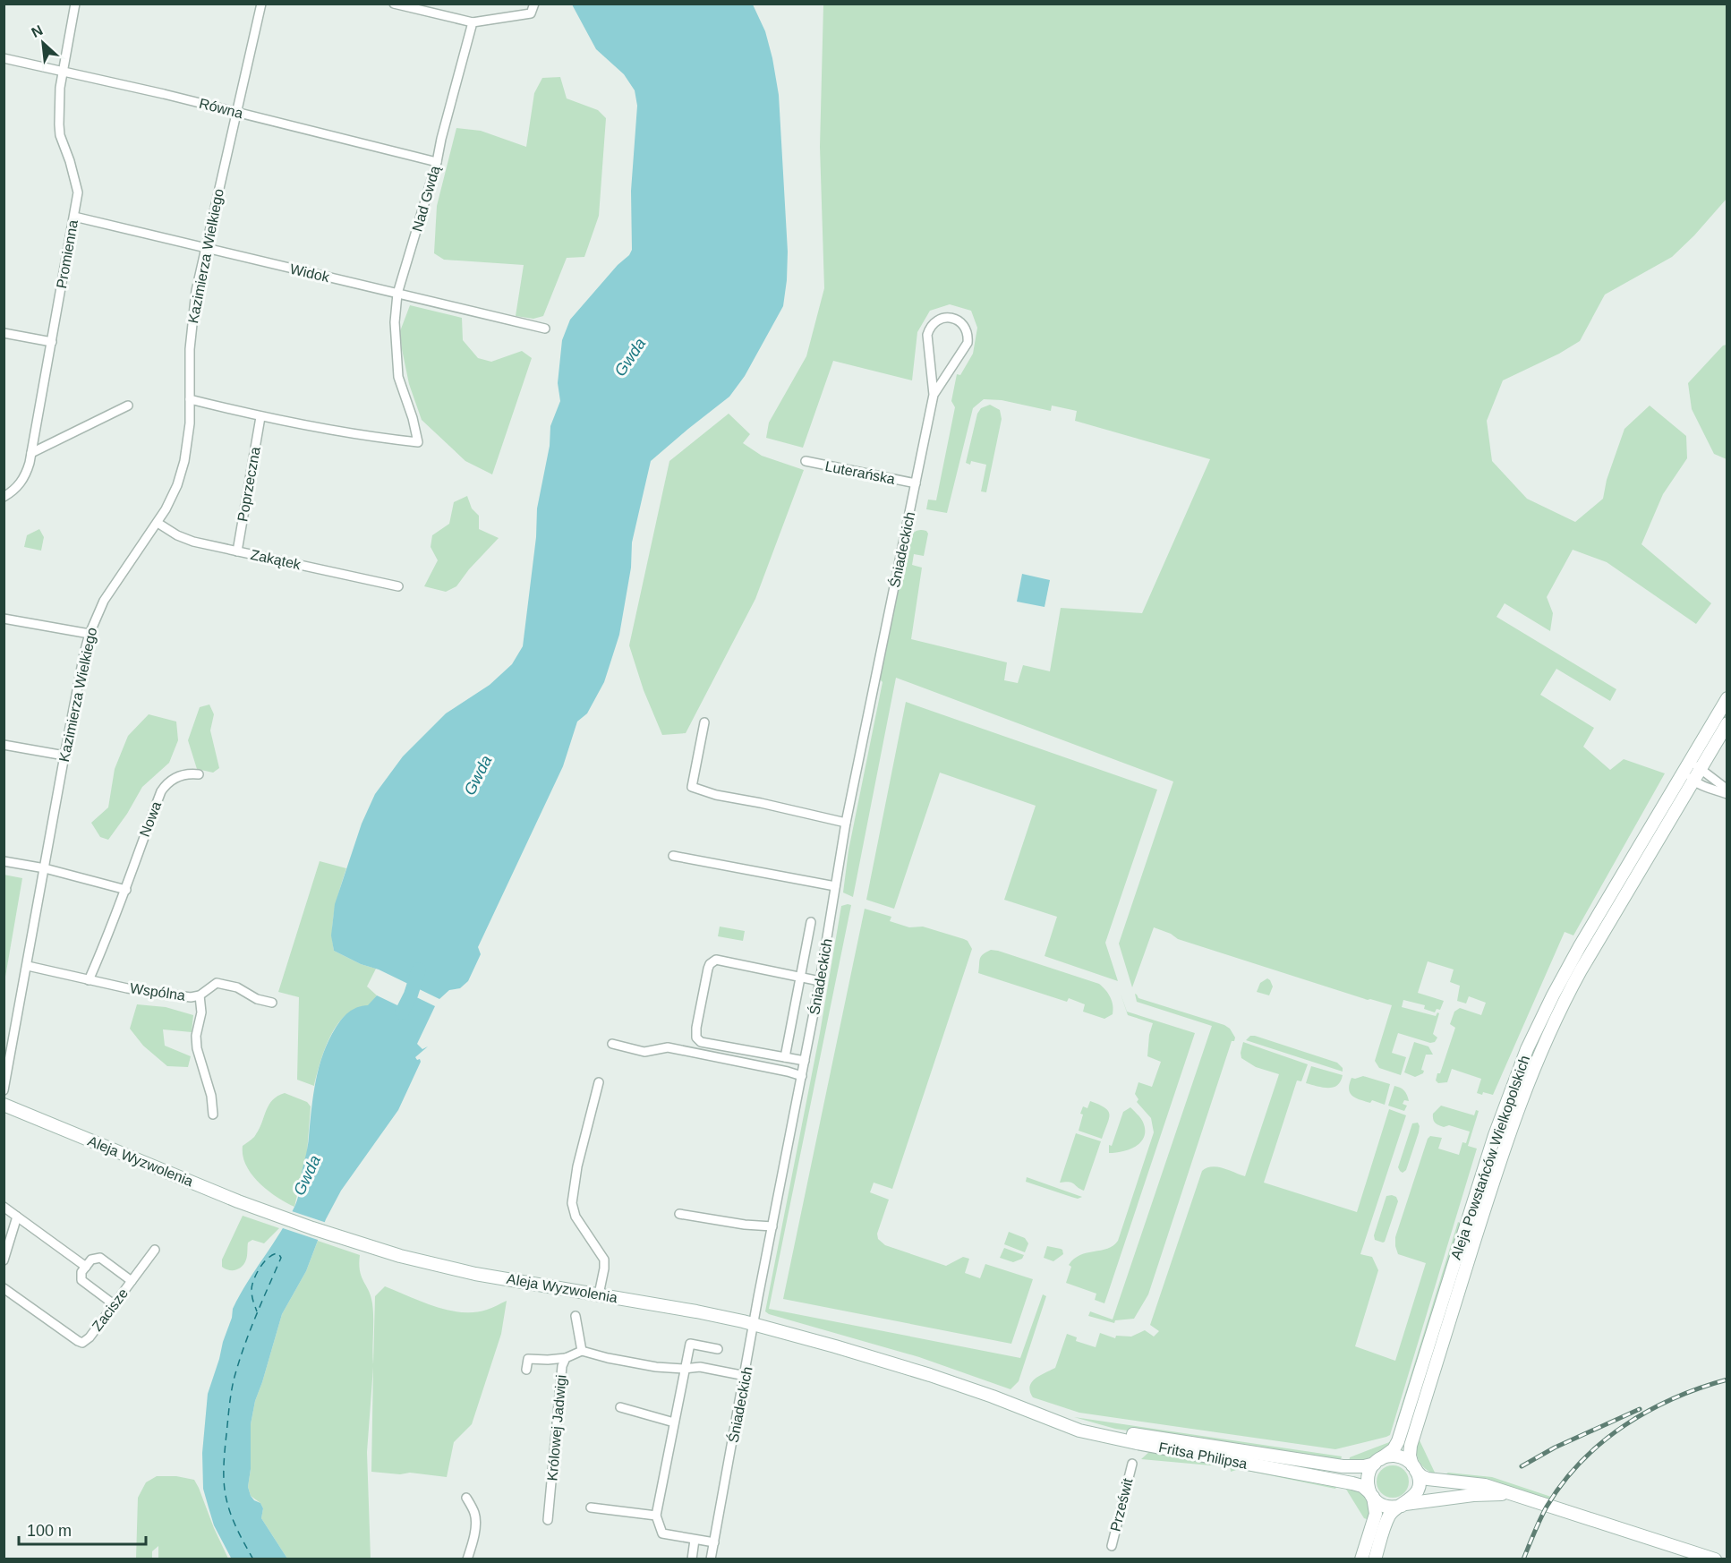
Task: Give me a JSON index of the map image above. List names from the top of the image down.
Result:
{
  "streets": {
    "street": [
      "Równa",
      "Nad Gwdą",
      "Promienna",
      "Kazimierza Wielkiego",
      "Widok",
      "Luterańska",
      "Poprzeczna",
      "Śniadeckich",
      "Zakątek",
      "Nowa",
      "Wspólna",
      "Aleja Powstańców Wielkopolskich",
      "Aleja Wyzwolenia",
      "Zacisze",
      "Królowej Jadwigi",
      "Fritsa Philipsa",
      "Prześwit"
    ]
  },
  "crossings": [
    ["Równa", "Nad Gwdą"],
    ["Równa", "Promienna"],
    ["Równa", "Kazimierza Wielkiego"],
    ["Nad Gwdą", "Widok"],
    ["Nad Gwdą", "Poprzeczna"],
    ["Promienna", "Widok"],
    ["Kazimierza Wielkiego", "Widok"],
    ["Kazimierza Wielkiego", "Zakątek"],
    ["Kazimierza Wielkiego", "Wspólna"],
    ["Luterańska", "Śniadeckich"],
    ["Poprzeczna", "Zakątek"],
    ["Śniadeckich", "Aleja Wyzwolenia"],
    ["Śniadeckich", "Fritsa Philipsa"],
    ["Nowa", "Wspólna"],
    ["Aleja Powstańców Wielkopolskich", "Fritsa Philipsa"],
    ["Aleja Wyzwolenia", "Fritsa Philipsa"]
  ],
  "water": ["Gwda"],
  "scale_bar": "100 m",
  "north": "top left"
}
